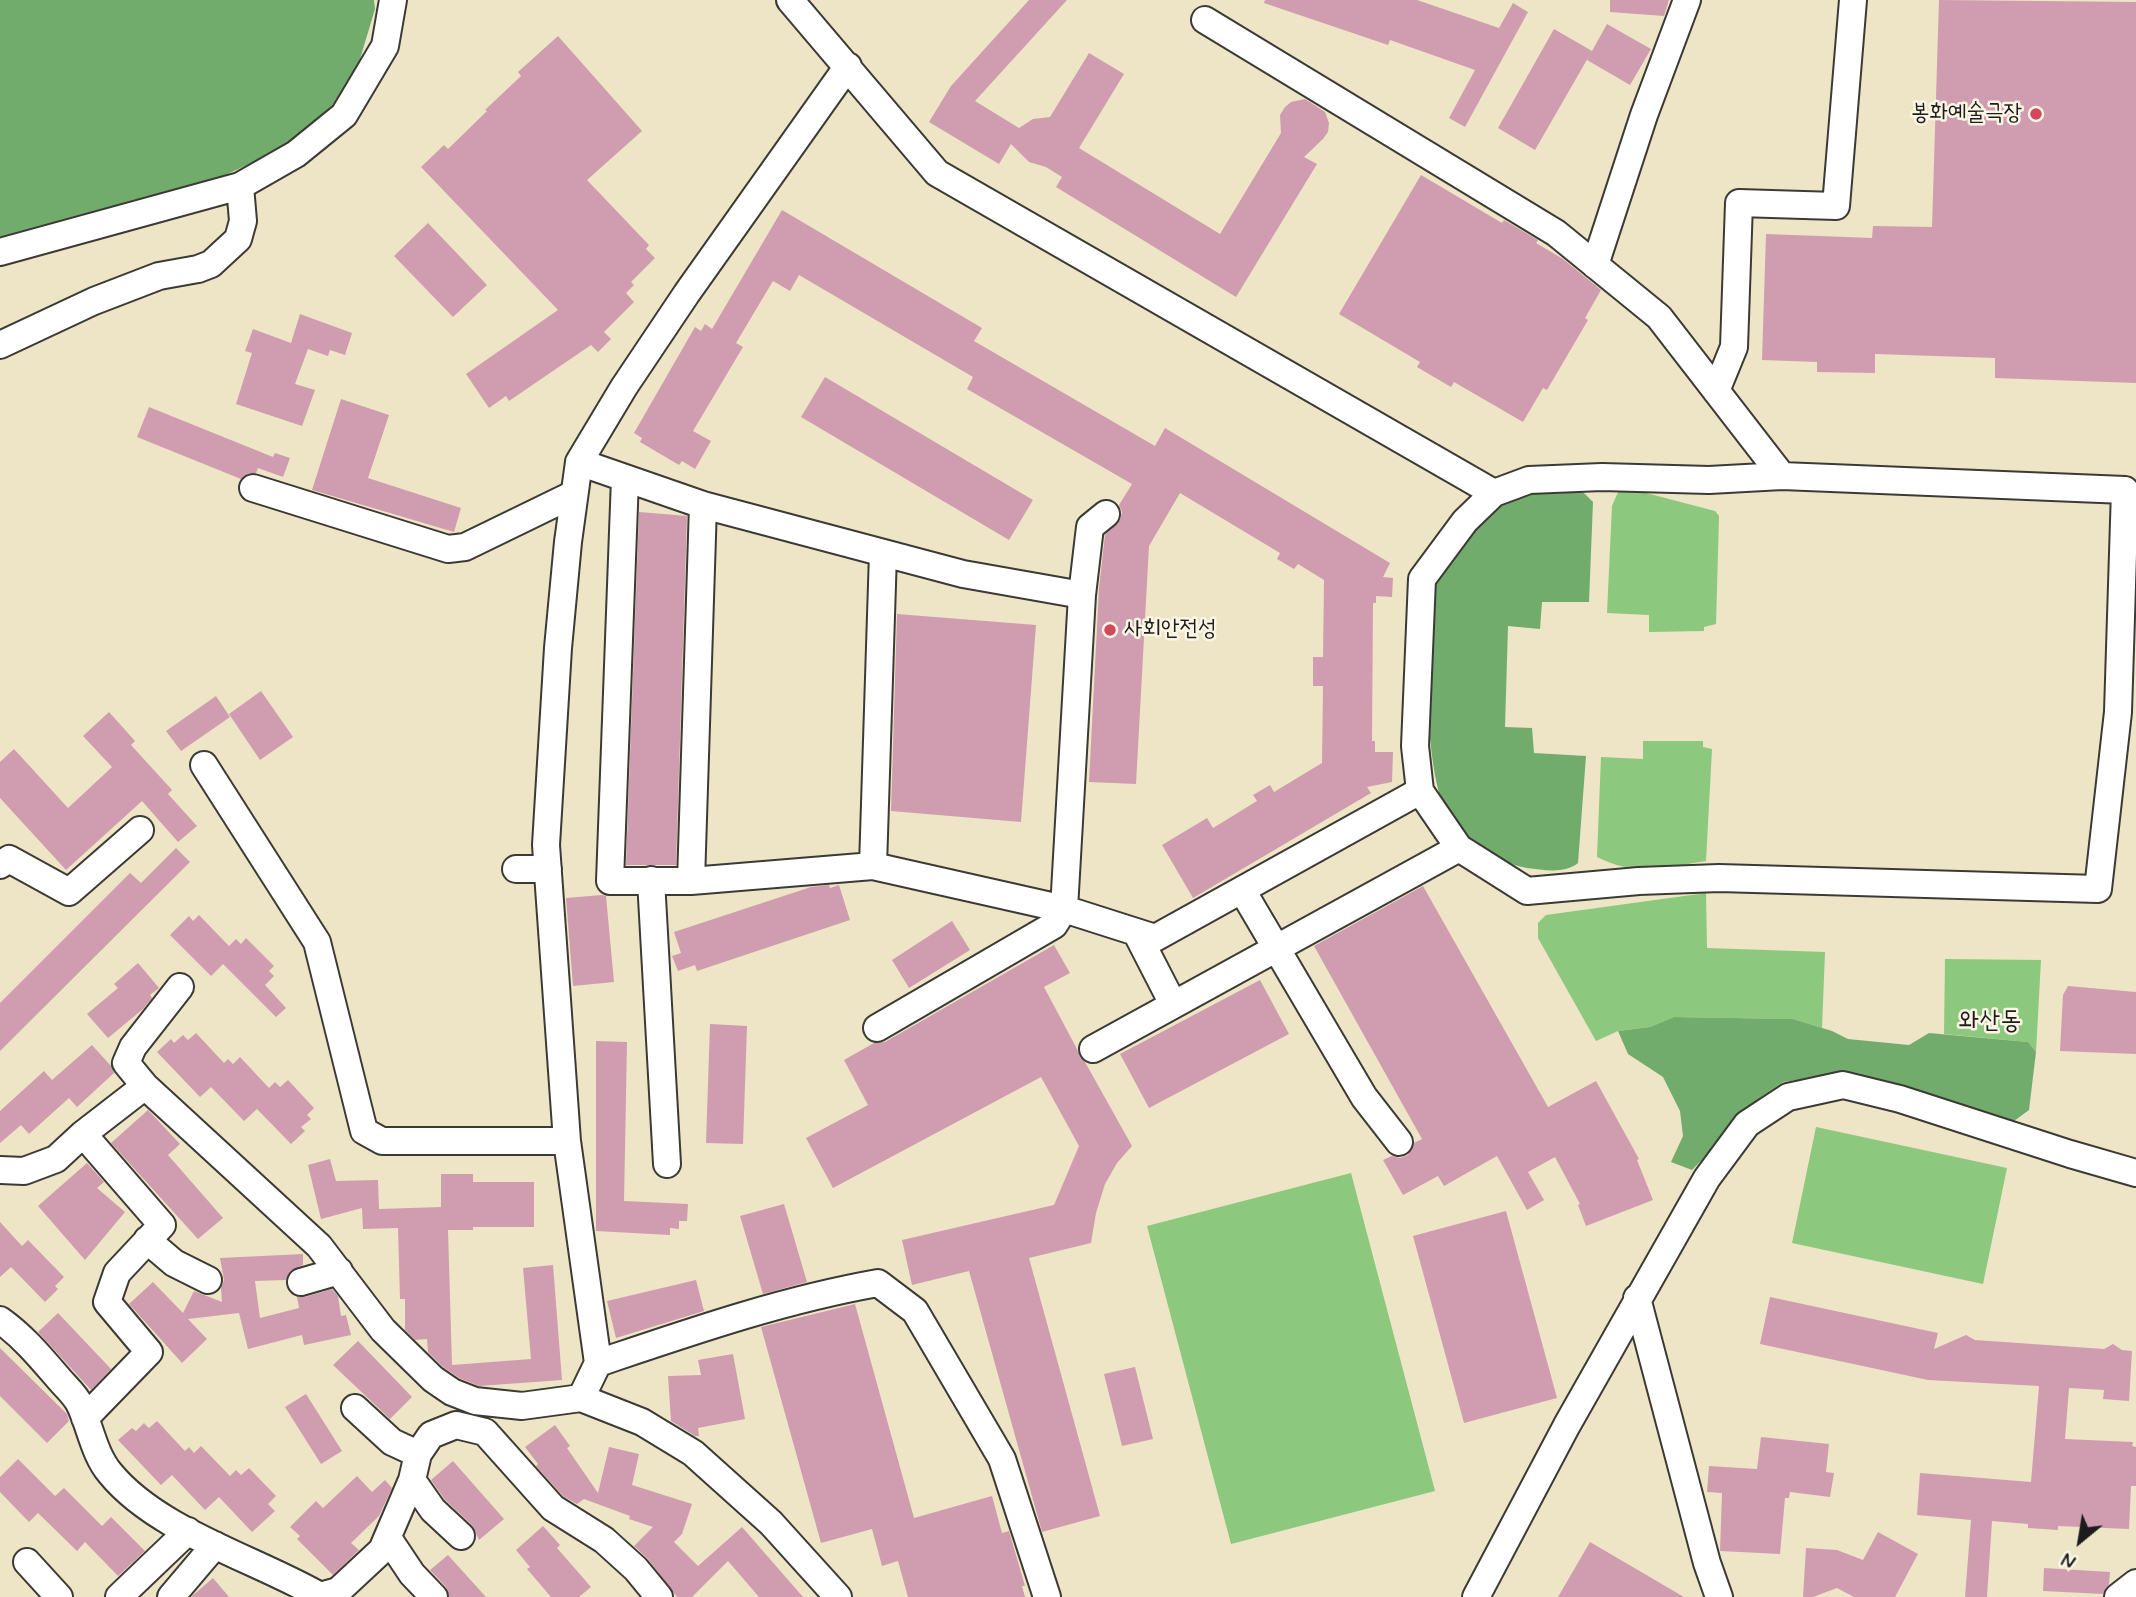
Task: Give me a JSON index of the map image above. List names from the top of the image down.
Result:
{
  "districts": ["와산동"],
  "places": ["봉화예술극장", "사회안전성"],
  "north": "bottom left"
}
